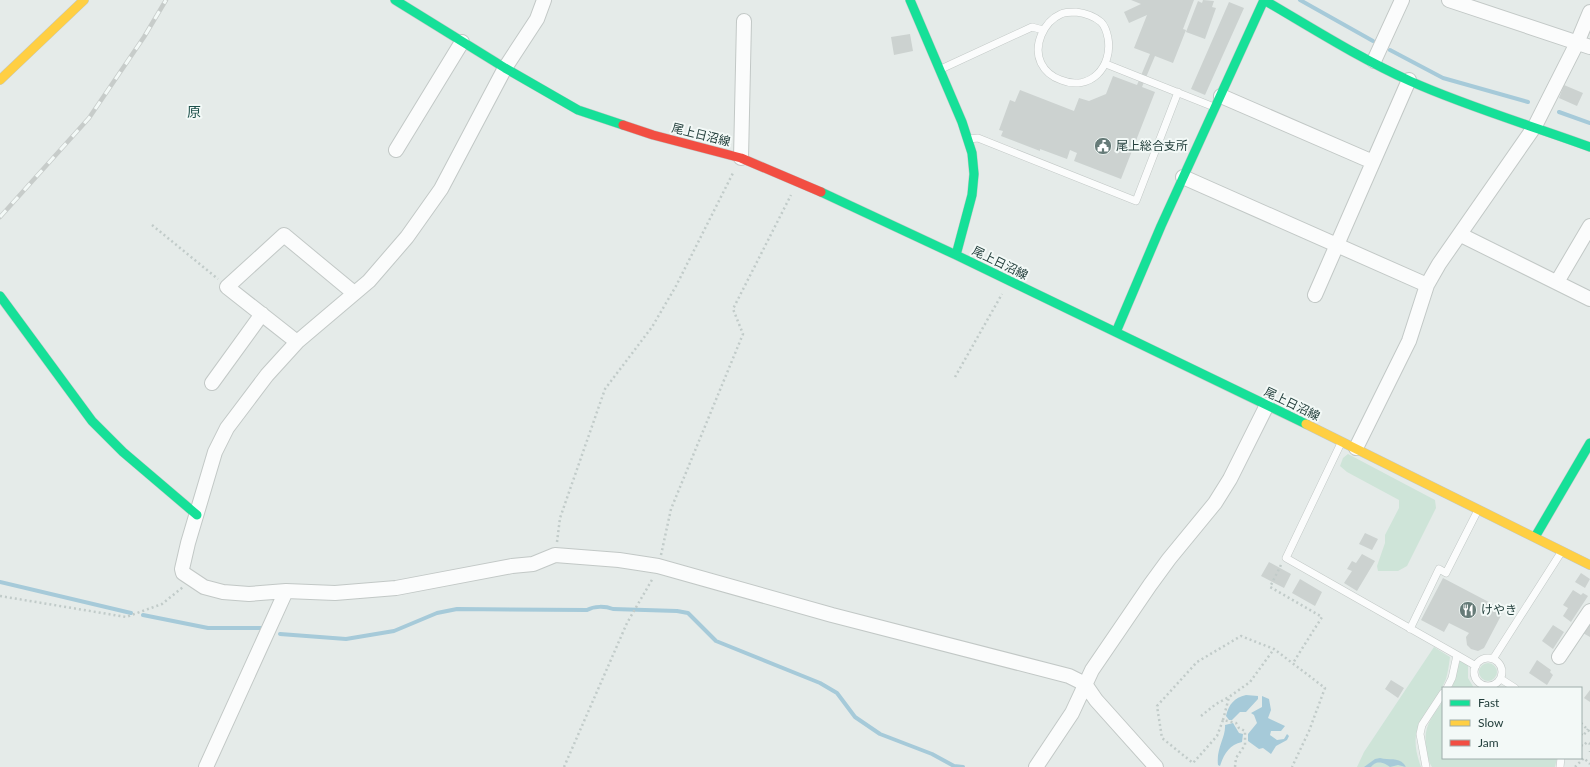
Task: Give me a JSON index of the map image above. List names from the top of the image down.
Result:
{
  "streets": {
    "street": ["尾上日沼線"]
  },
  "districts": ["原"],
  "places": {
    "public building": ["尾上総合支所"],
    "restaurant": ["けやき"]
  },
  "legend": ["Fast", "Slow", "Jam"]
}
